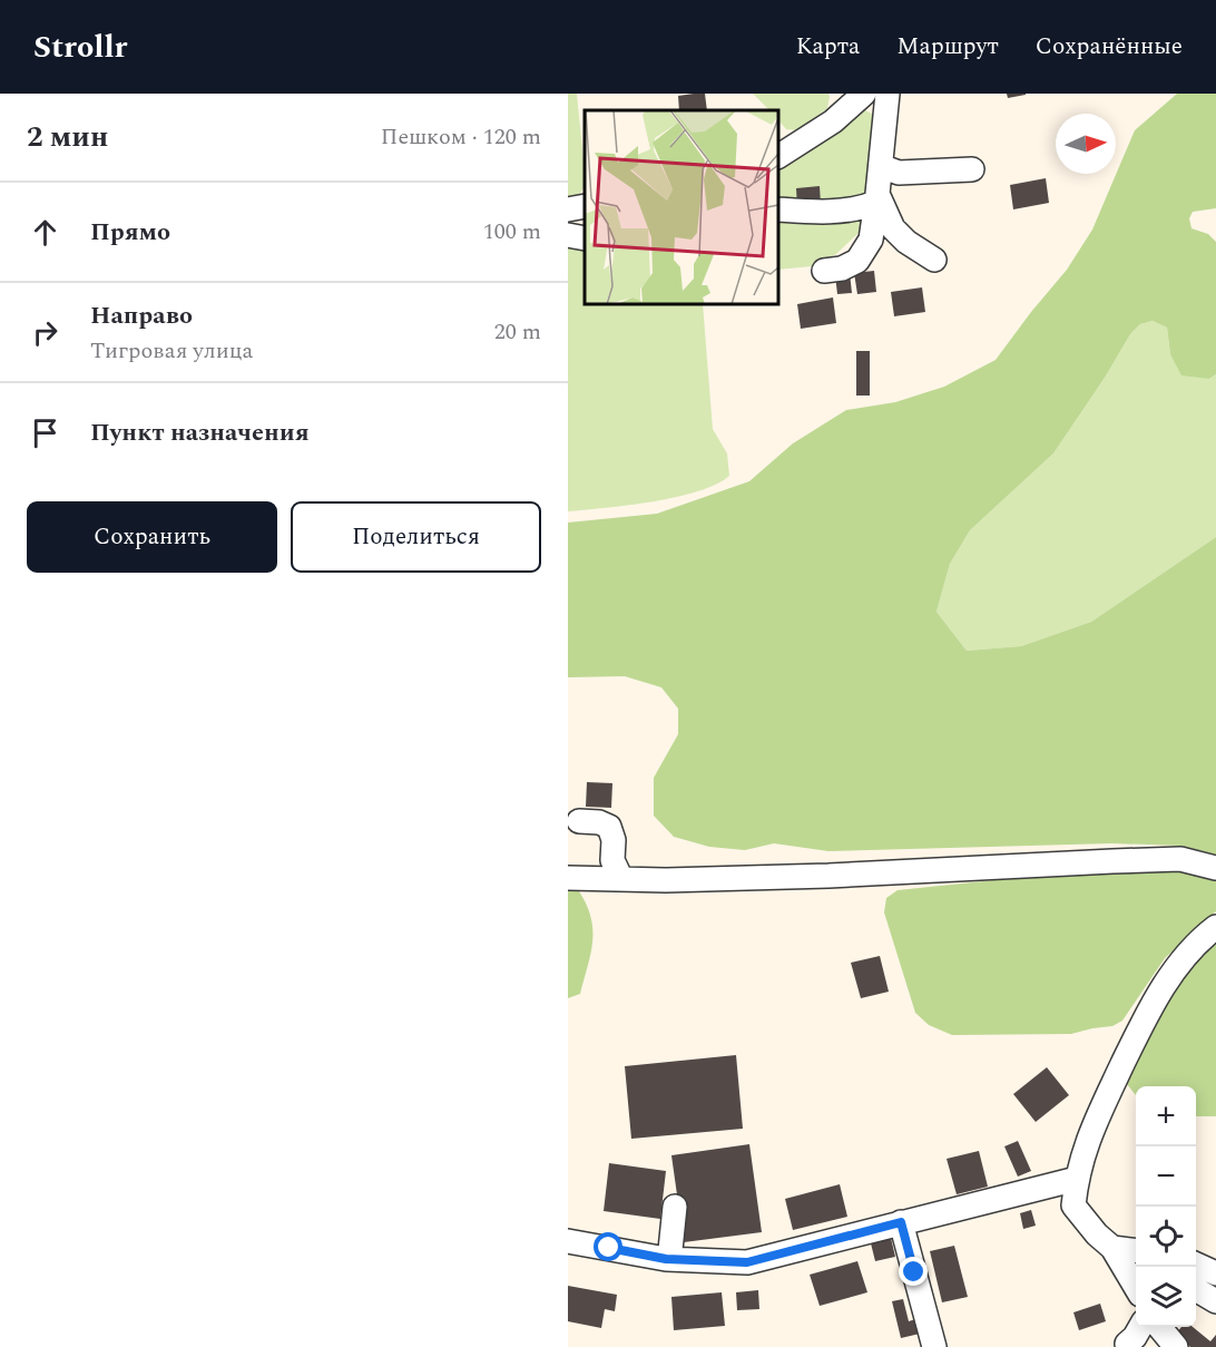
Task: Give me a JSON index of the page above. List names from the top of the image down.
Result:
{
  "north": "right",
  "page": {
    "header": "Strollr",
    "nav": ["Карта", "Маршрут", "Сохранённые"],
    "heading": ["2 мин", "Пешком · 120 m"],
    "list": [
      ["Прямо", "100 m"],
      ["Направо", "Тигровая улица", "20 m"],
      "Пункт назначения"
    ],
    "buttons": ["Сохранить", "Поделиться"],
    "map_buttons": ["+", "−"]
  }
}
